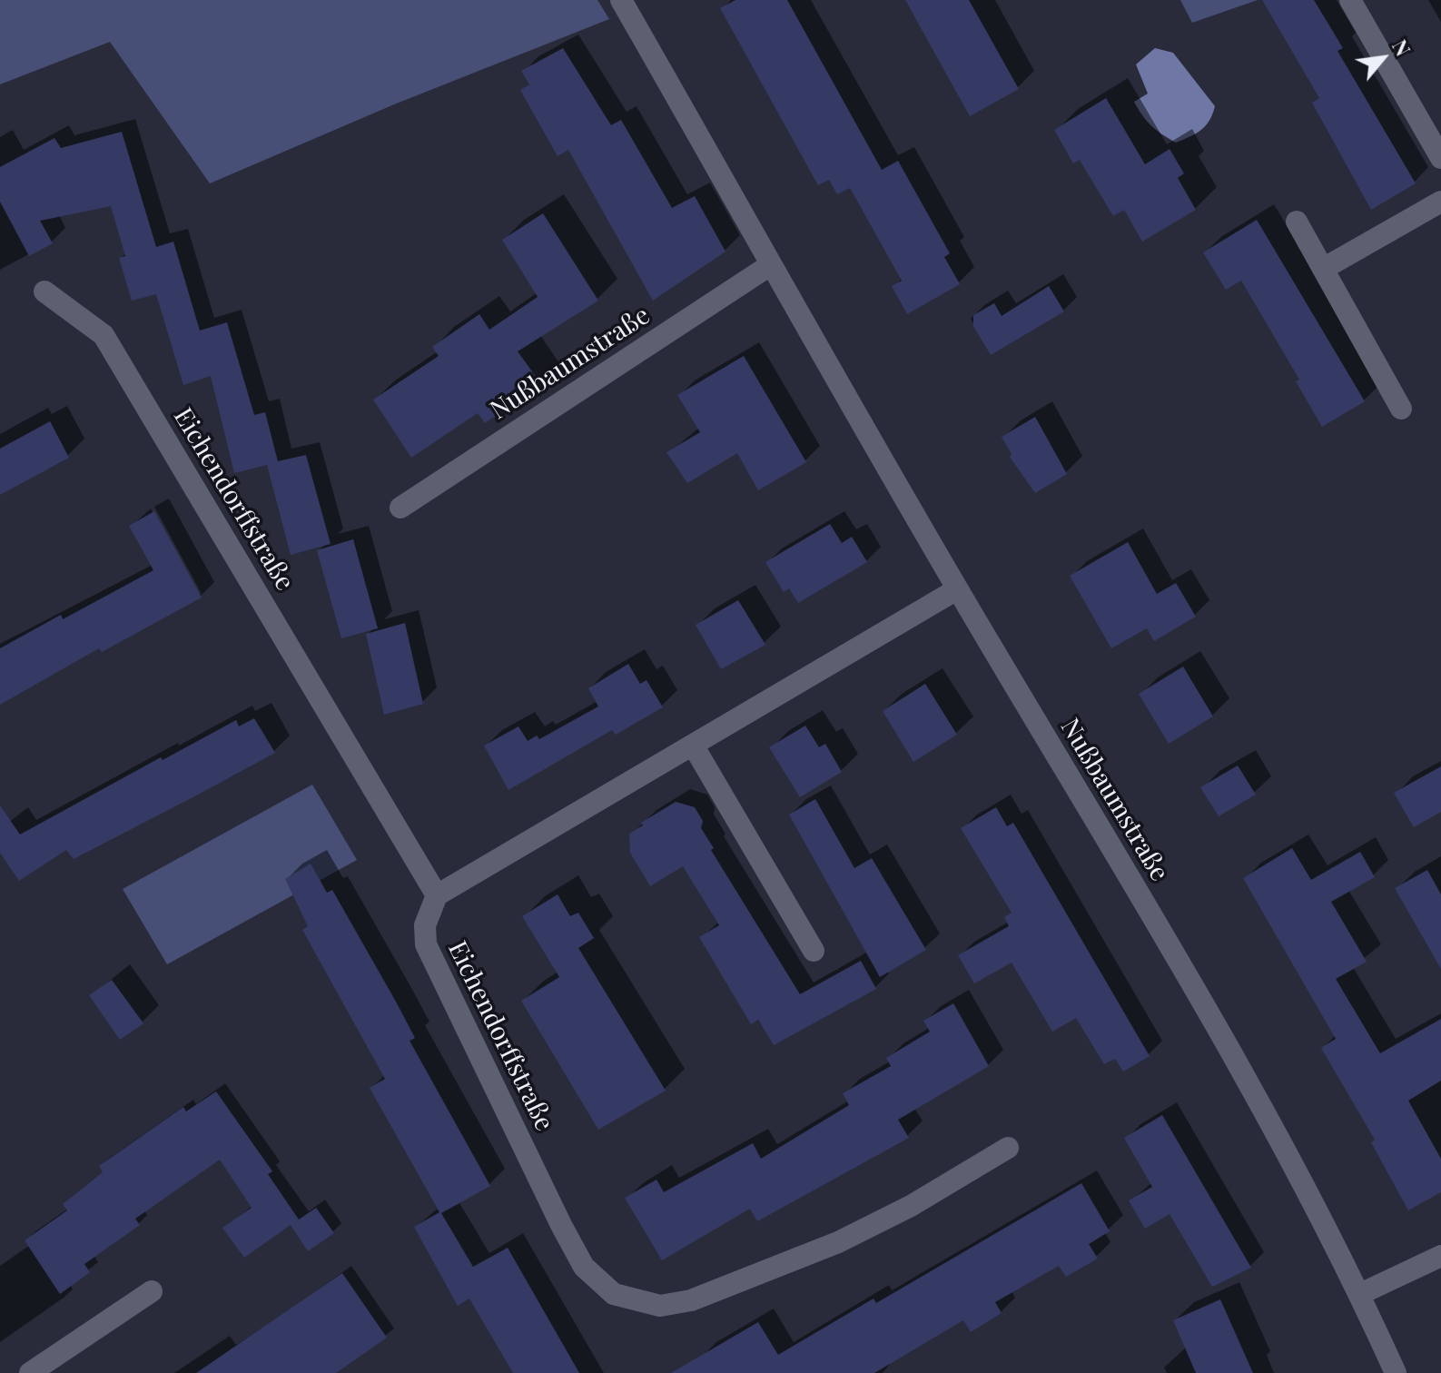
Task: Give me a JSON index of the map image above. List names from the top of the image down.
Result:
{
  "streets": {
    "street": ["Nußbaumstraße", "Eichendorffstraße"]
  },
  "north": "top right"
}
